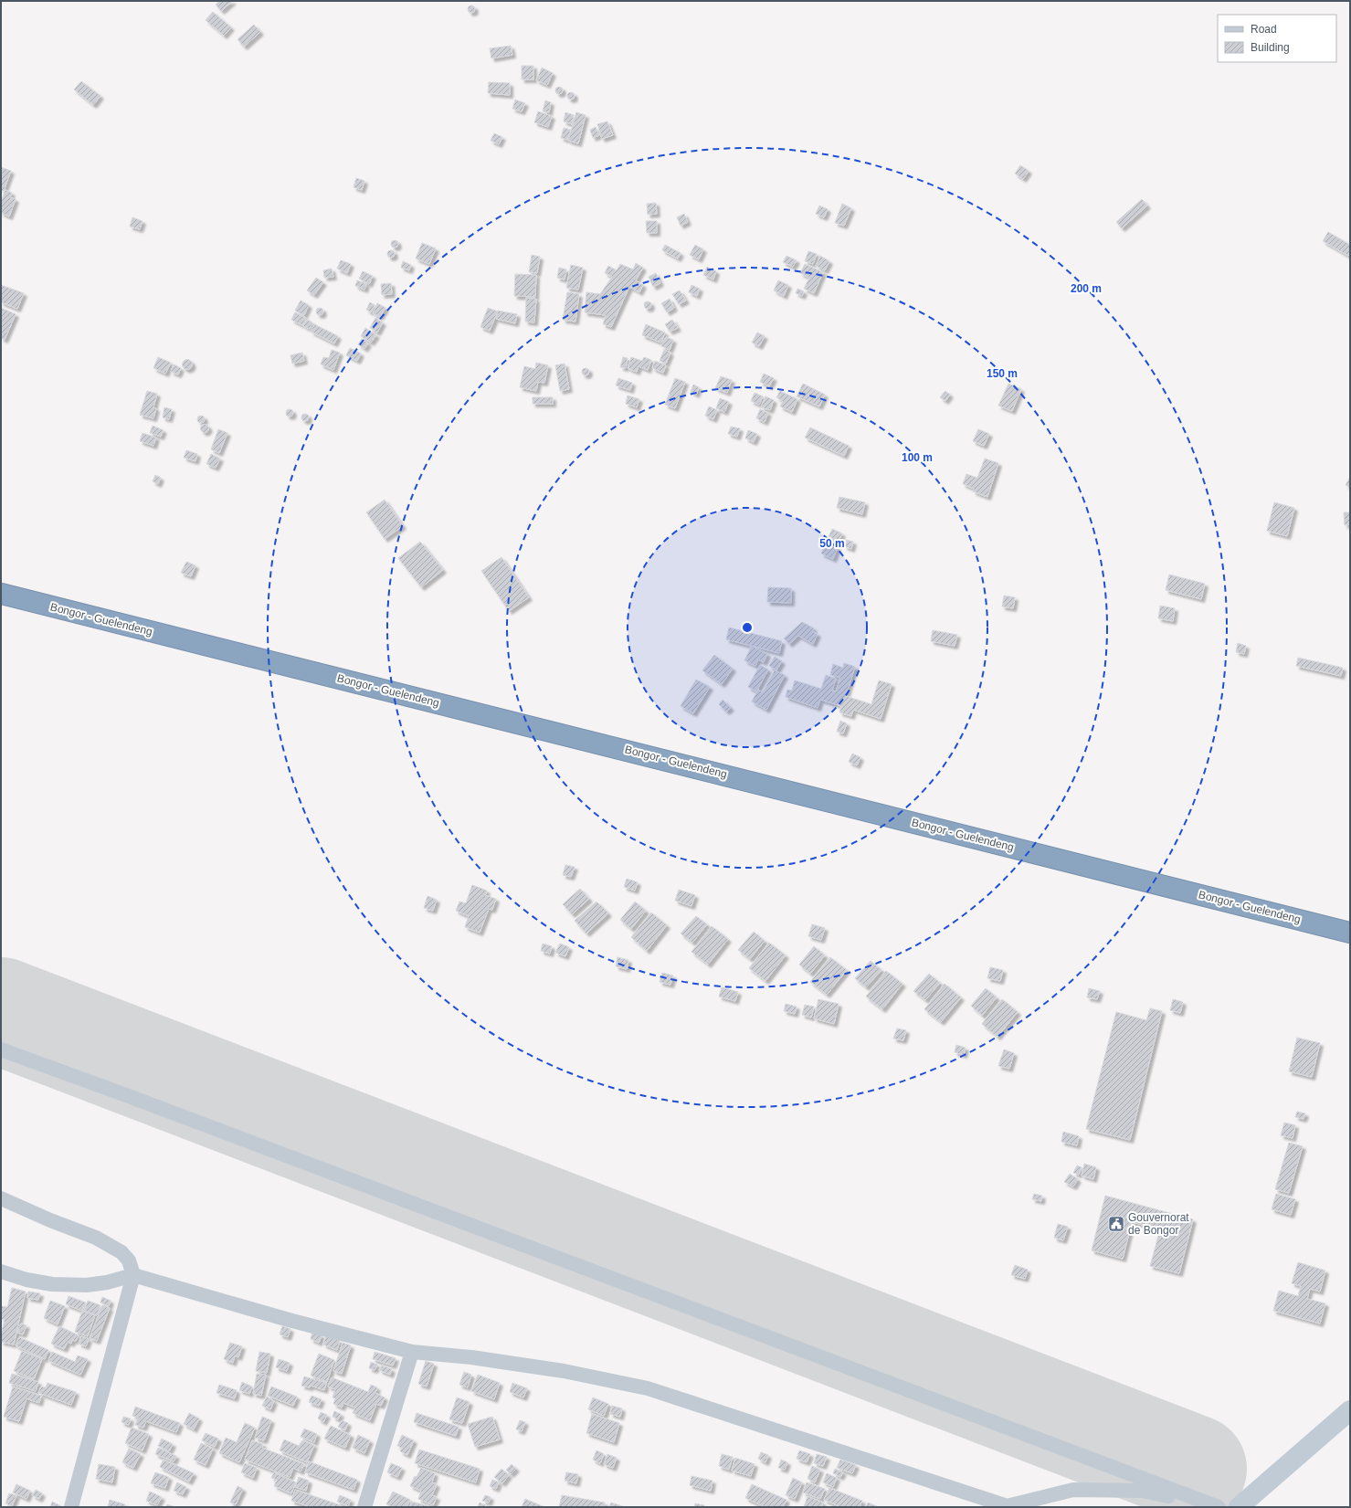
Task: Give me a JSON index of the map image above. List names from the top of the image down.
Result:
{
  "streets": {
    "highway": ["Bongor - Guelendeng"]
  },
  "places": {
    "public building": ["Gouvernorat de Bongor"]
  },
  "legend": ["Road", "Building"],
  "rings": [
    "200 m",
    "150 m",
    "100 m",
    "50 m"
  ]
}
